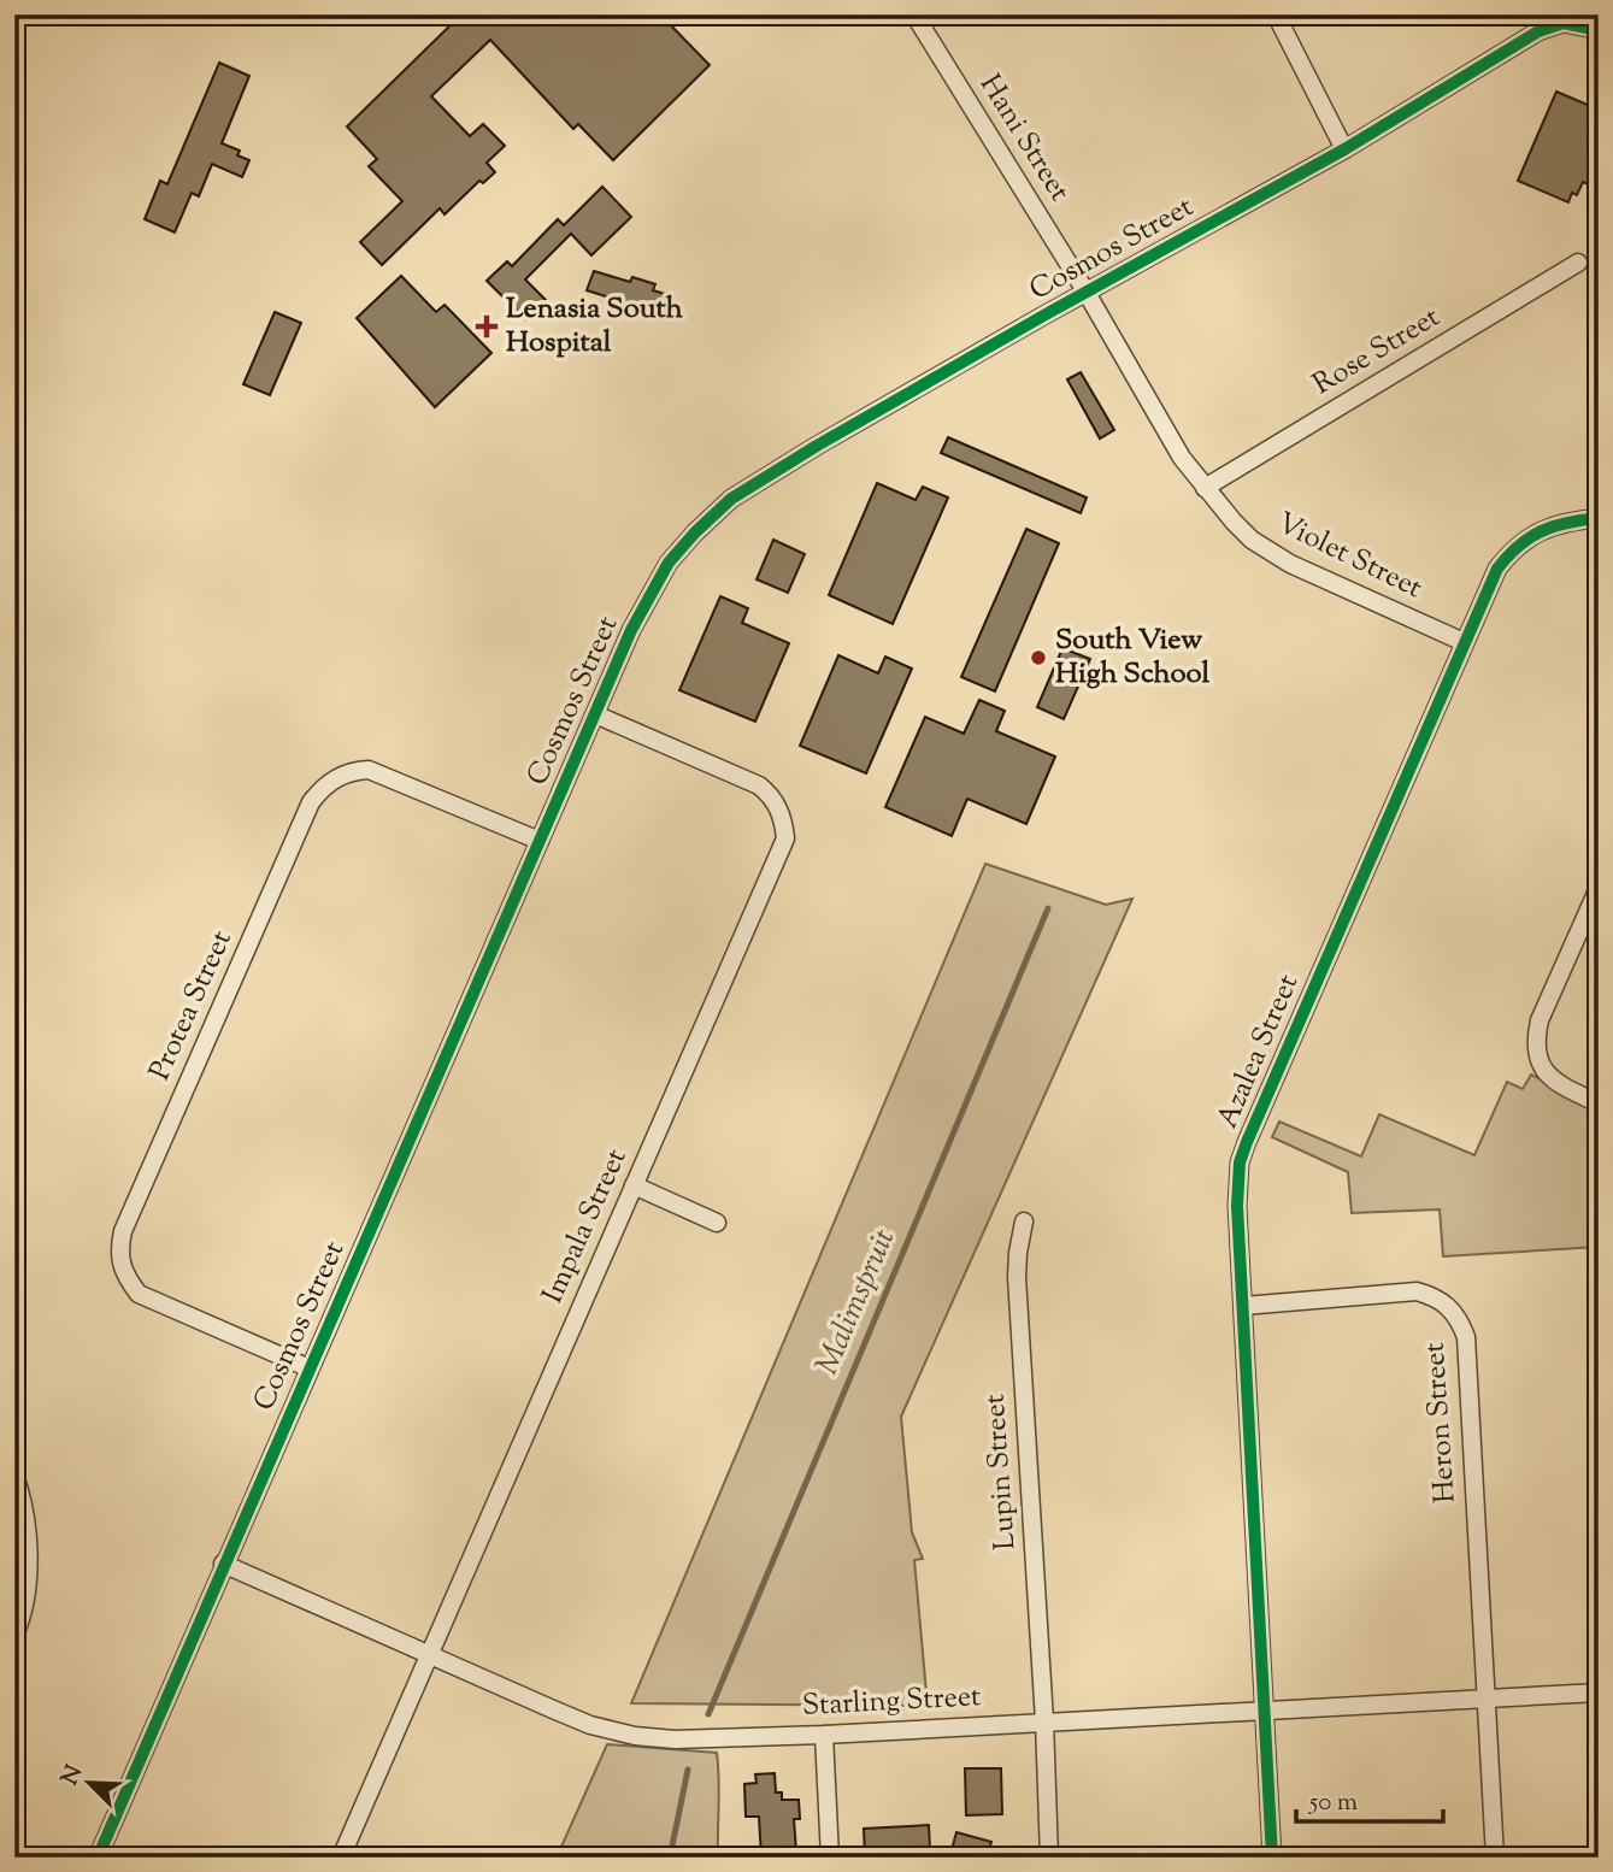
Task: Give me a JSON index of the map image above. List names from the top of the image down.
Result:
{
  "streets": {
    "street": [
      "Hani Street",
      "Cosmos Street",
      "Rose Street",
      "Violet Street",
      "Protea Street",
      "Azalea Street",
      "Impala Street",
      "Heron Street",
      "Lupin Street",
      "Starling Street"
    ]
  },
  "crossings": [
    ["Hani Street", "Cosmos Street"],
    ["Hani Street", "Violet Street"],
    ["Cosmos Street", "Violet Street"],
    ["Cosmos Street", "Protea Street"],
    ["Cosmos Street", "Impala Street"],
    ["Cosmos Street", "Starling Street"],
    ["Rose Street", "Violet Street"],
    ["Violet Street", "Azalea Street"],
    ["Azalea Street", "Heron Street"],
    ["Azalea Street", "Starling Street"],
    ["Impala Street", "Starling Street"],
    ["Heron Street", "Starling Street"],
    ["Lupin Street", "Starling Street"]
  ],
  "water": ["Malimspruit"],
  "places": {
    "health": ["Lenasia South Hospital"],
    "other": ["South View High School"]
  },
  "scale_bar": "50 m",
  "north": "top left"
}
